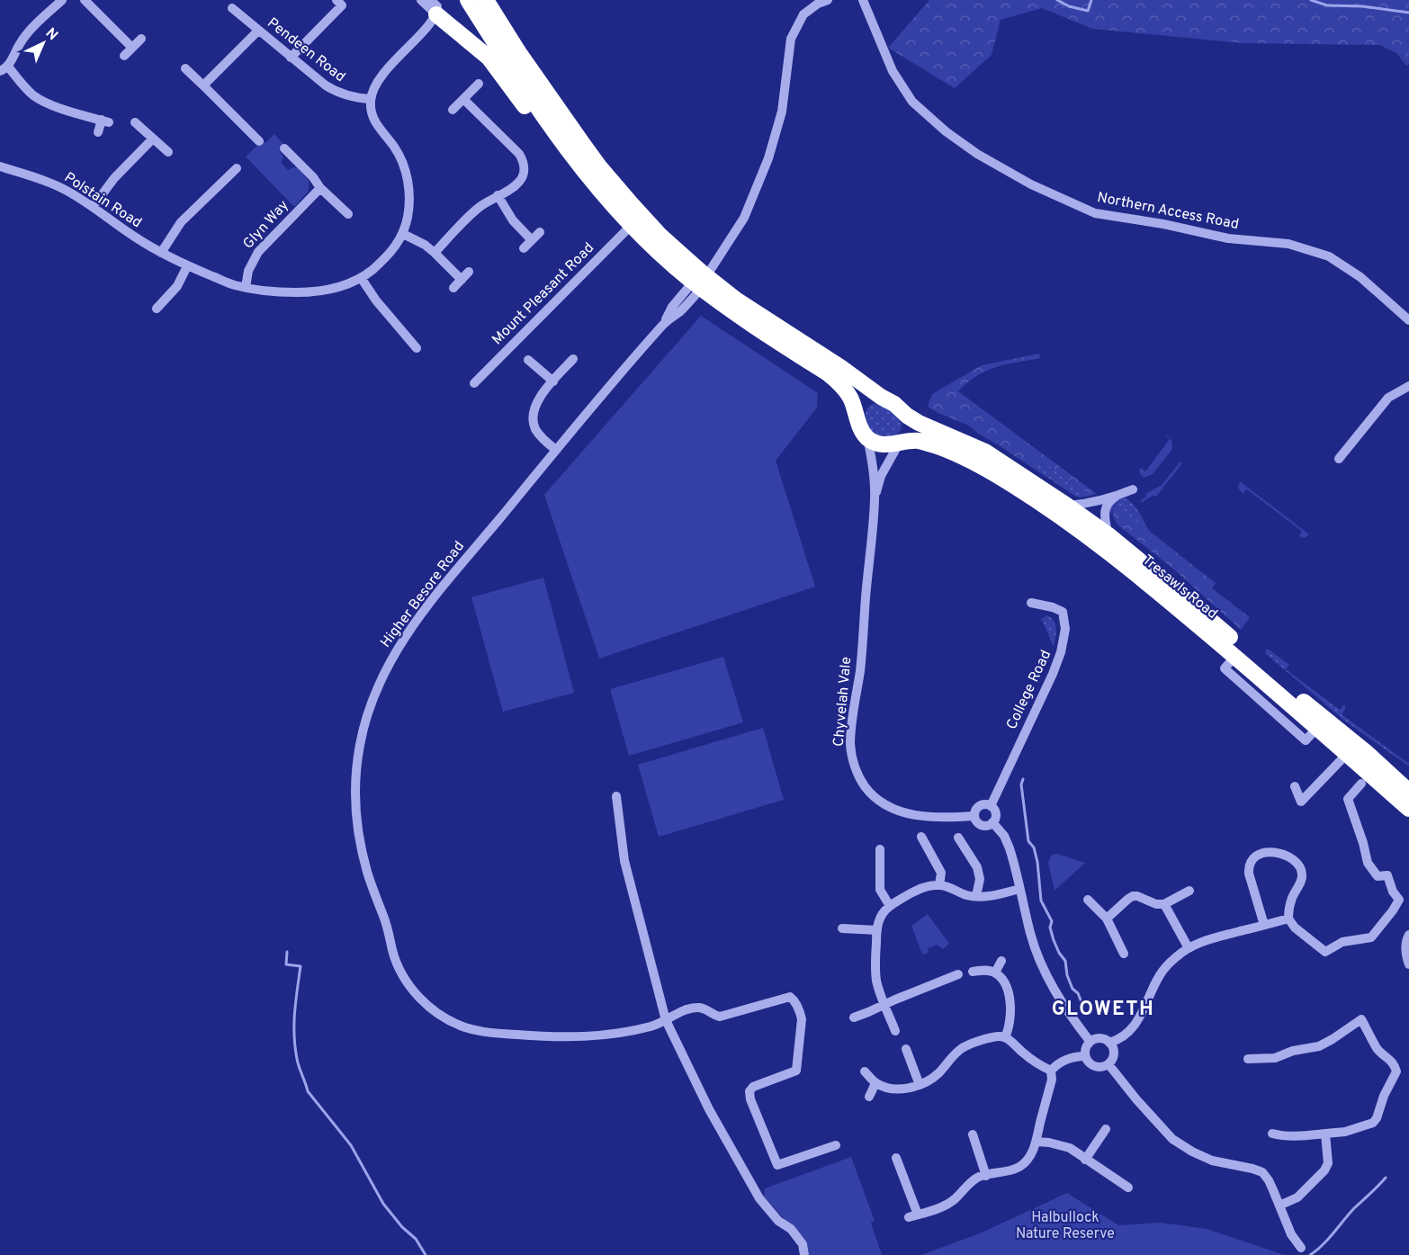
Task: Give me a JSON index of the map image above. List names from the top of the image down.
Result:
{
  "streets": {
    "highway": ["Tresawls Road"],
    "street": [
      "Pendeen Road",
      "Polstain Road",
      "Northern Access Road",
      "Glyn Way",
      "Mount Pleasant Road",
      "Higher Besore Road",
      "College Road",
      "Chyvelah Vale"
    ]
  },
  "crossings": [
    ["Pendeen Road", "Polstain Road"],
    ["Polstain Road", "Glyn Way"],
    ["Tresawls Road", "Chyvelah Vale"],
    ["College Road", "Chyvelah Vale"]
  ],
  "districts": ["GLOWETH"],
  "parks": ["Halbullock Nature Reserve"],
  "north": "top right"
}
